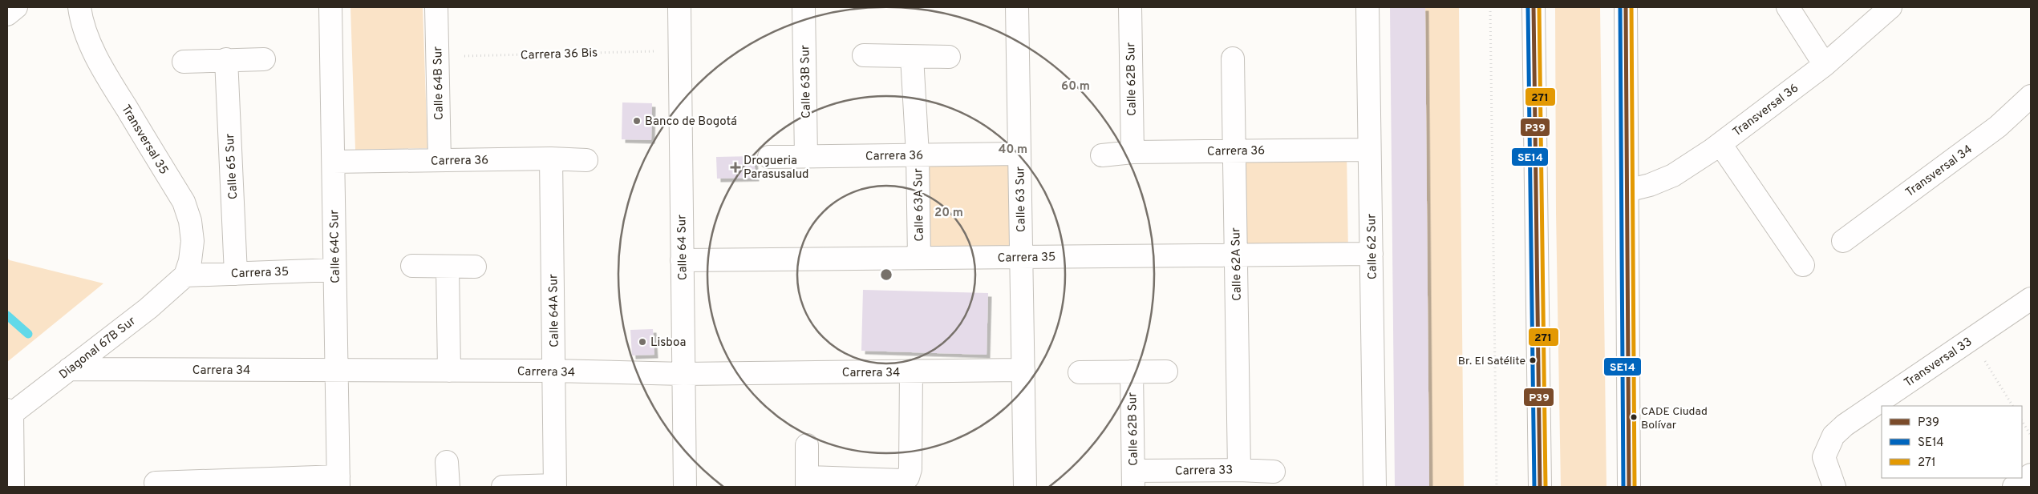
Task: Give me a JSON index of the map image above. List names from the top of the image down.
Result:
{
  "streets": {
    "street": [
      "Calle 62B Sur",
      "Calle 63B Sur",
      "Calle 64B Sur",
      "Transversal 36",
      "Transversal 35",
      "Carrera 36",
      "Calle 65 Sur",
      "Transversal 34",
      "Calle 63 Sur",
      "Calle 63A Sur",
      "Calle 64C Sur",
      "Calle 62 Sur",
      "Calle 64 Sur",
      "Carrera 35",
      "Calle 62A Sur",
      "Calle 64A Sur",
      "Diagonal 67B Sur",
      "Transversal 33",
      "Carrera 34",
      "Carrera 33"
    ],
    "path": ["Carrera 36 Bis"]
  },
  "crossings": [
    ["Carrera 36 Bis", "Calle 64B Sur"],
    ["Carrera 36 Bis", "Calle 64 Sur"],
    ["Calle 62B Sur", "Carrera 36"],
    ["Calle 62B Sur", "Carrera 33"],
    ["Calle 63B Sur", "Carrera 36"],
    ["Calle 64B Sur", "Carrera 36"],
    ["Transversal 35", "Carrera 35"],
    ["Transversal 35", "Diagonal 67B Sur"],
    ["Carrera 36", "Calle 63 Sur"],
    ["Carrera 36", "Calle 63A Sur"],
    ["Carrera 36", "Calle 64C Sur"],
    ["Carrera 36", "Calle 62 Sur"],
    ["Carrera 36", "Calle 62A Sur"],
    ["Carrera 36", "Calle 64A Sur"],
    ["Calle 65 Sur", "Carrera 35"],
    ["Calle 63 Sur", "Carrera 35"],
    ["Calle 63 Sur", "Carrera 34"],
    ["Calle 63A Sur", "Carrera 35"],
    ["Calle 64C Sur", "Carrera 35"],
    ["Calle 64C Sur", "Carrera 34"],
    ["Calle 62 Sur", "Carrera 35"],
    ["Calle 64 Sur", "Carrera 35"],
    ["Calle 64 Sur", "Carrera 34"],
    ["Carrera 35", "Calle 62A Sur"],
    ["Carrera 35", "Diagonal 67B Sur"],
    ["Calle 62A Sur", "Carrera 33"],
    ["Calle 64A Sur", "Carrera 34"],
    ["Diagonal 67B Sur", "Carrera 34"]
  ],
  "places": {
    "other": [
      "Banco de Bogotá",
      "Lisboa",
      "Br. El Satélite",
      "CADE Ciudad Bolívar"
    ],
    "health": ["Drogueria Parasusalud"]
  },
  "lines": ["transit line P39", "transit line SE14", "transit line 271"],
  "legend": ["P39", "SE14", "271"],
  "rings": ["60 m", "40 m", "20 m"]
}
